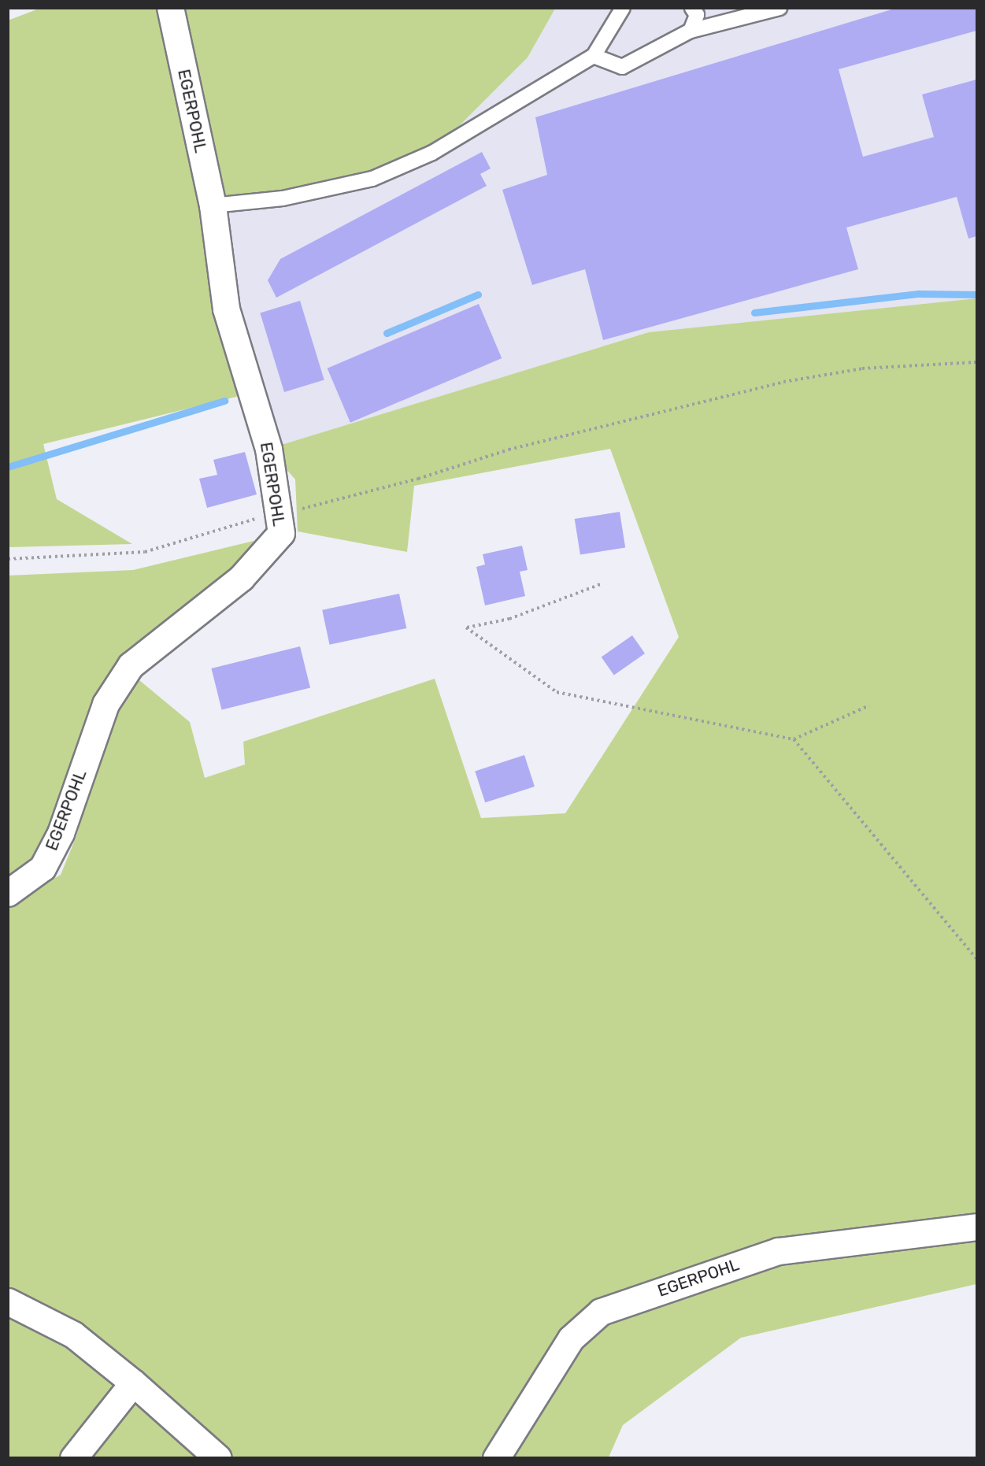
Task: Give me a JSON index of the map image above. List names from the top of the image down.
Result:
{
  "streets": {
    "street": ["EGERPOHL"]
  }
}
